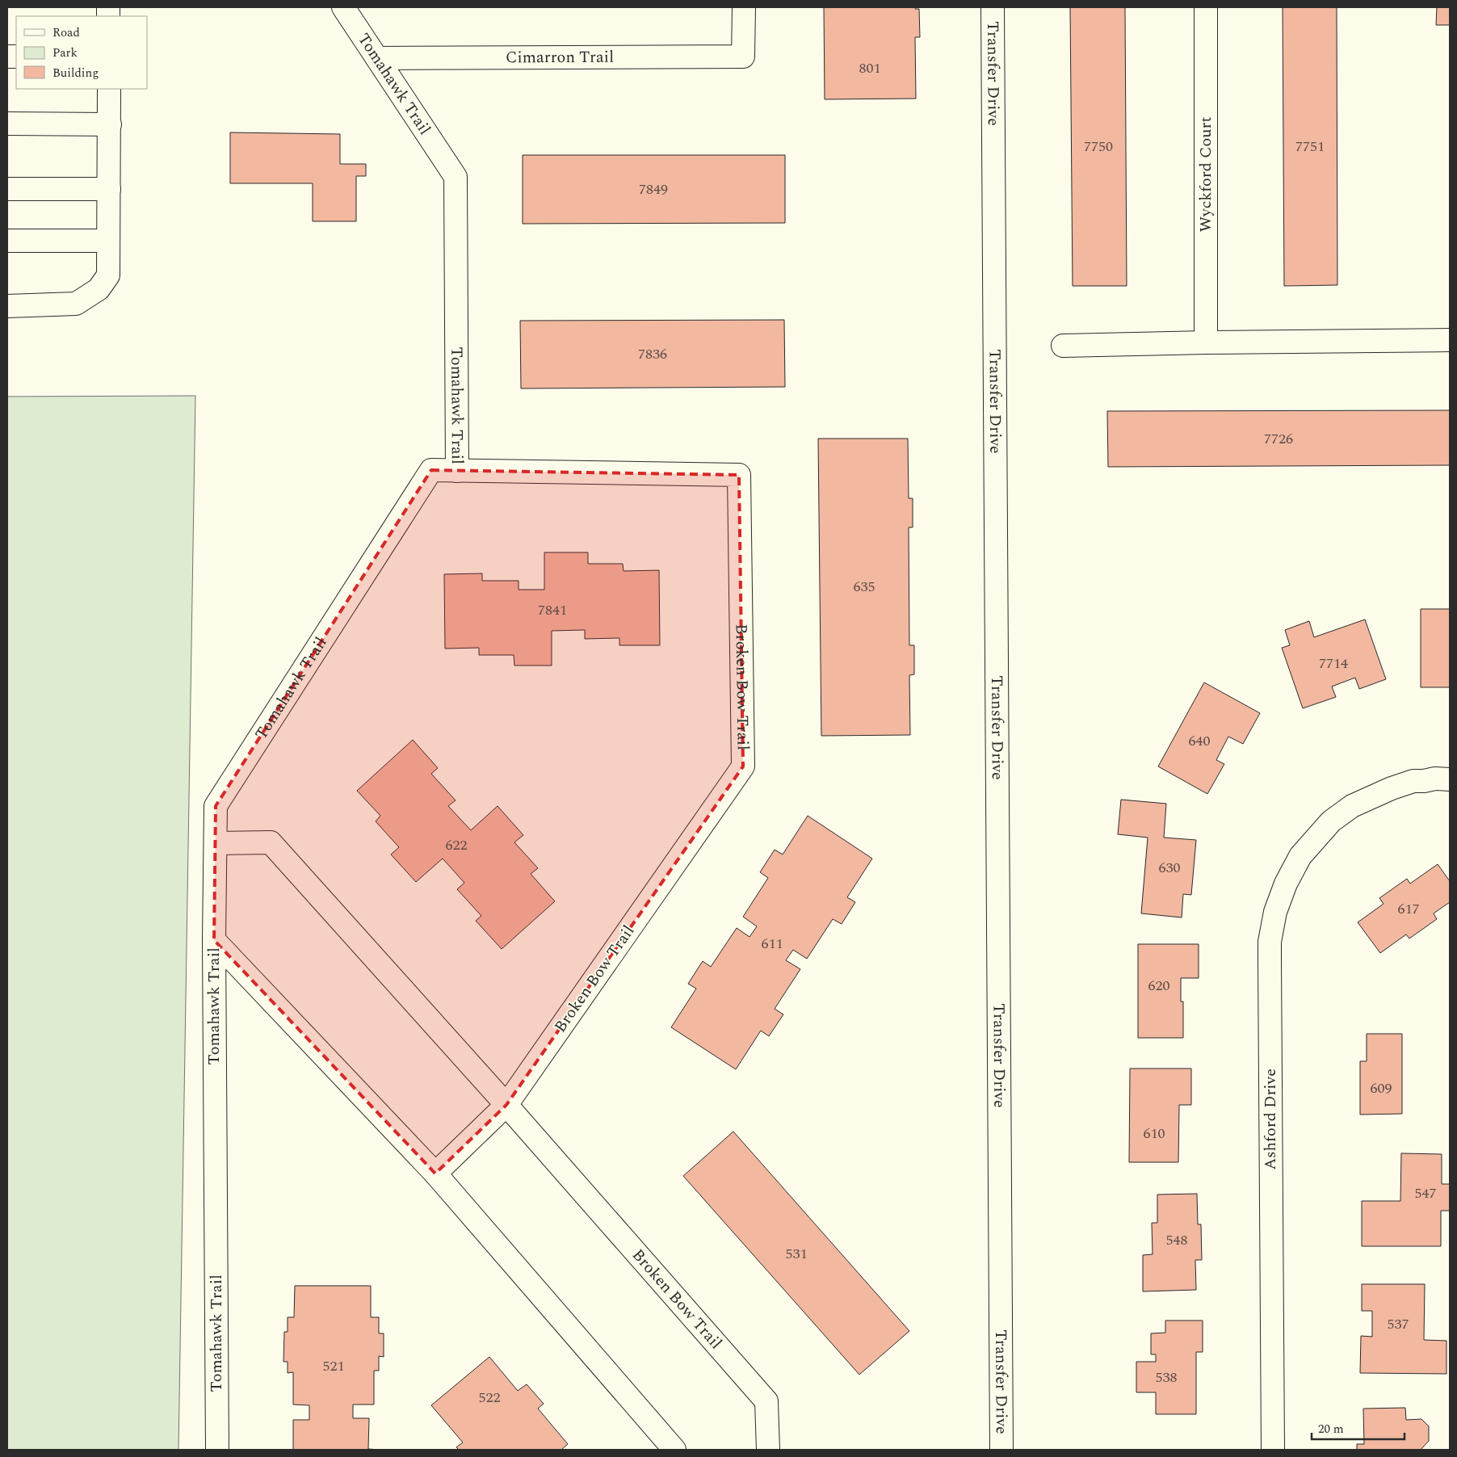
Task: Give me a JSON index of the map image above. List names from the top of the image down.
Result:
{
  "streets": {
    "street": [
      "Cimarron Trail",
      "Transfer Drive",
      "Tomahawk Trail",
      "Wyckford Court",
      "Broken Bow Trail",
      "Ashford Drive"
    ]
  },
  "crossings": [
    ["Cimarron Trail", "Tomahawk Trail"],
    ["Tomahawk Trail", "Broken Bow Trail"]
  ],
  "house_numbers": [
    "801",
    "7750",
    "7751",
    "7849",
    "7836",
    "7726",
    "635",
    "7841",
    "7714",
    "640",
    "622",
    "630",
    "617",
    "611",
    "620",
    "609",
    "610",
    "547",
    "548",
    "531",
    "537",
    "521",
    "538",
    "522"
  ],
  "legend": ["Road", "Park", "Building"],
  "scale_bar": "20 m"
}
